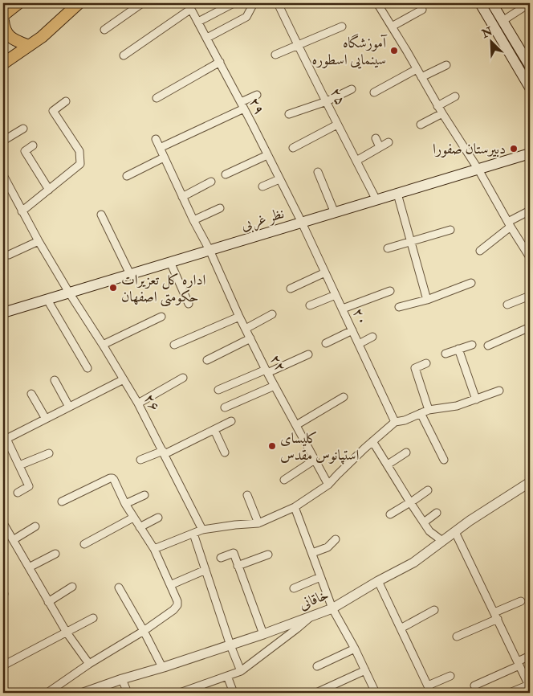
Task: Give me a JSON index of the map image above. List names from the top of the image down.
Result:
{
  "streets": {
    "main road": ["نظر غربی"],
    "street": [
      "۲۵",
      "۲۹",
      "۲۰",
      "۲۲",
      "۲۶",
      "خاقانی"
    ]
  },
  "crossings": [
    ["۲۵", "نظر غربی"],
    ["۲۹", "نظر غربی"],
    ["۲۹", "۲۰"],
    ["نظر غربی", "۲۰"],
    ["نظر غربی", "۲۲"],
    ["نظر غربی", "۲۶"]
  ],
  "places": [
    "آموزشگاه سینمایی اسطوره",
    "دبیرستان صفورا",
    "اداره کل تعزیرات حکومتی اصفهان",
    "کلیسای استپانوس مقدس"
  ],
  "north": "top left"
}
